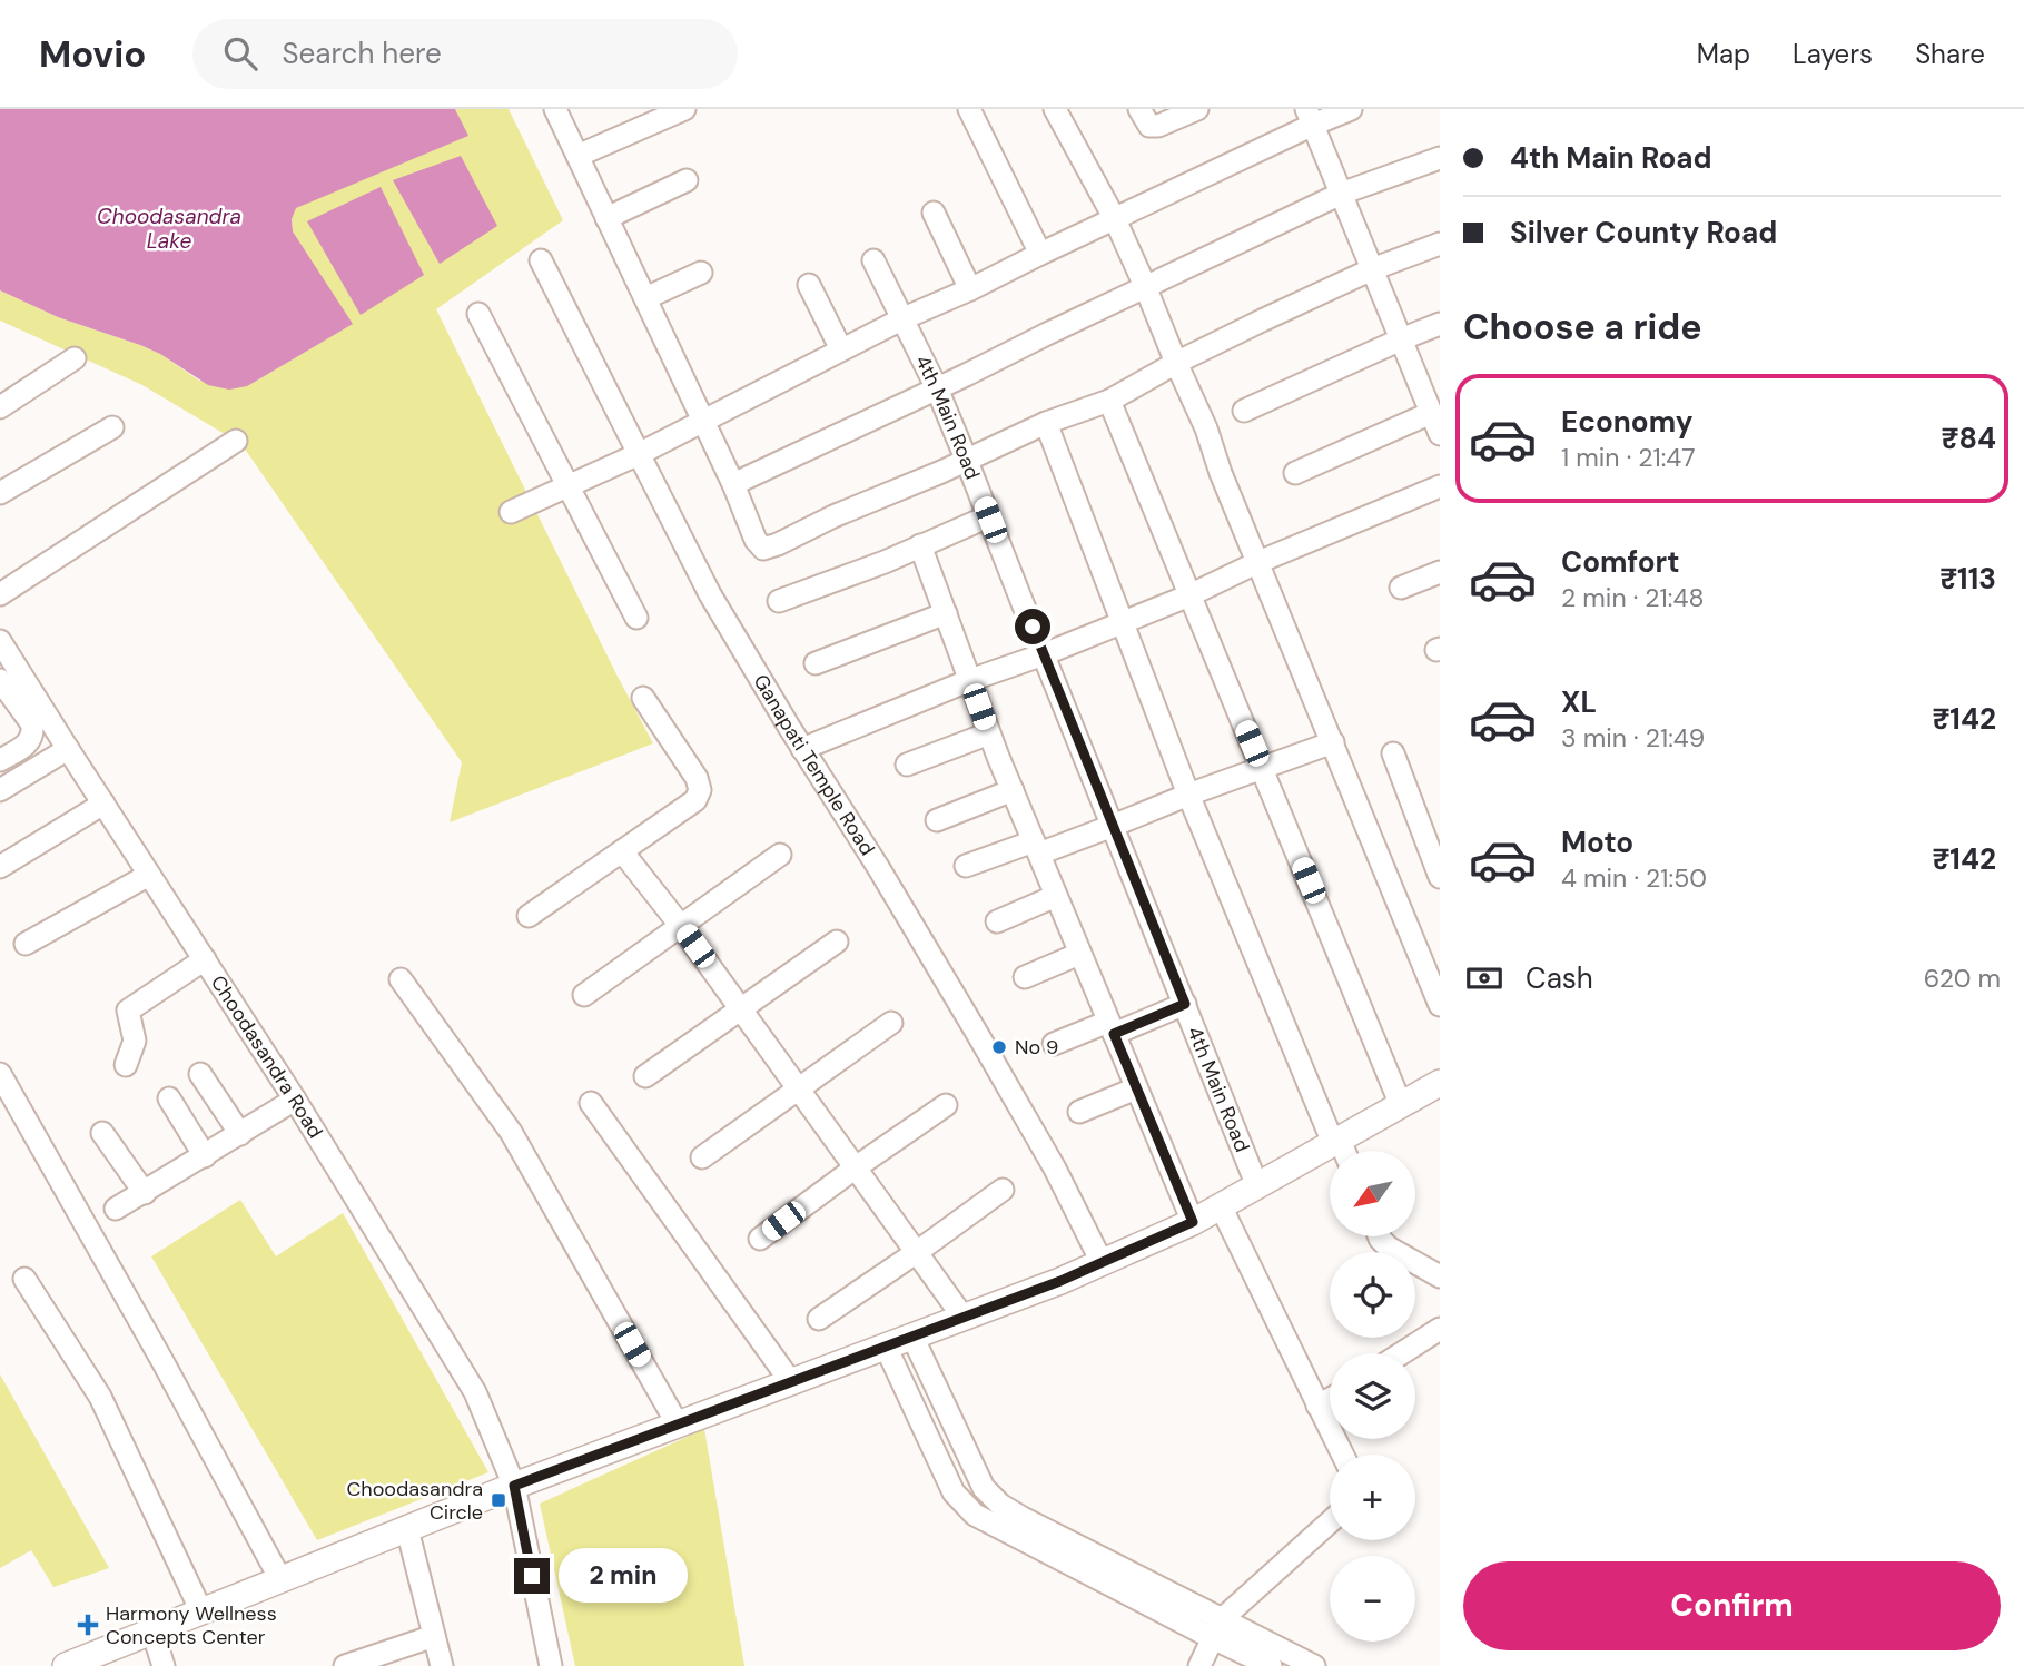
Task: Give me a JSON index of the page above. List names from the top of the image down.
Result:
{
  "streets": {
    "street": ["4th Main Road", "Ganapati Temple Road", "Choodasandra Road"]
  },
  "water": ["Choodasandra Lake"],
  "places": {
    "other": ["No 9"],
    "transit": ["Choodasandra Circle"],
    "health": ["Harmony Wellness Concepts Center"]
  },
  "north": "bottom left",
  "page": {
    "header": "Movio",
    "search": "Search here",
    "nav": ["Map", "Layers", "Share"],
    "banner": ["4th Main Road", "Silver County Road"],
    "heading": "Choose a ride",
    "list": [
      {
        "name": "Economy",
        "note": "1 min · 21:47",
        "value": "₹84"
      },
      {
        "name": "Comfort",
        "note": "2 min · 21:48",
        "value": "₹113"
      },
      {
        "name": "XL",
        "note": "3 min · 21:49",
        "value": "₹142"
      },
      {
        "name": "Moto",
        "note": "4 min · 21:50",
        "value": "₹142"
      }
    ],
    "pay": ["Cash", "620 m"],
    "map_buttons": ["+", "−"],
    "buttons": "Confirm",
    "bubble": "2 min"
  }
}
